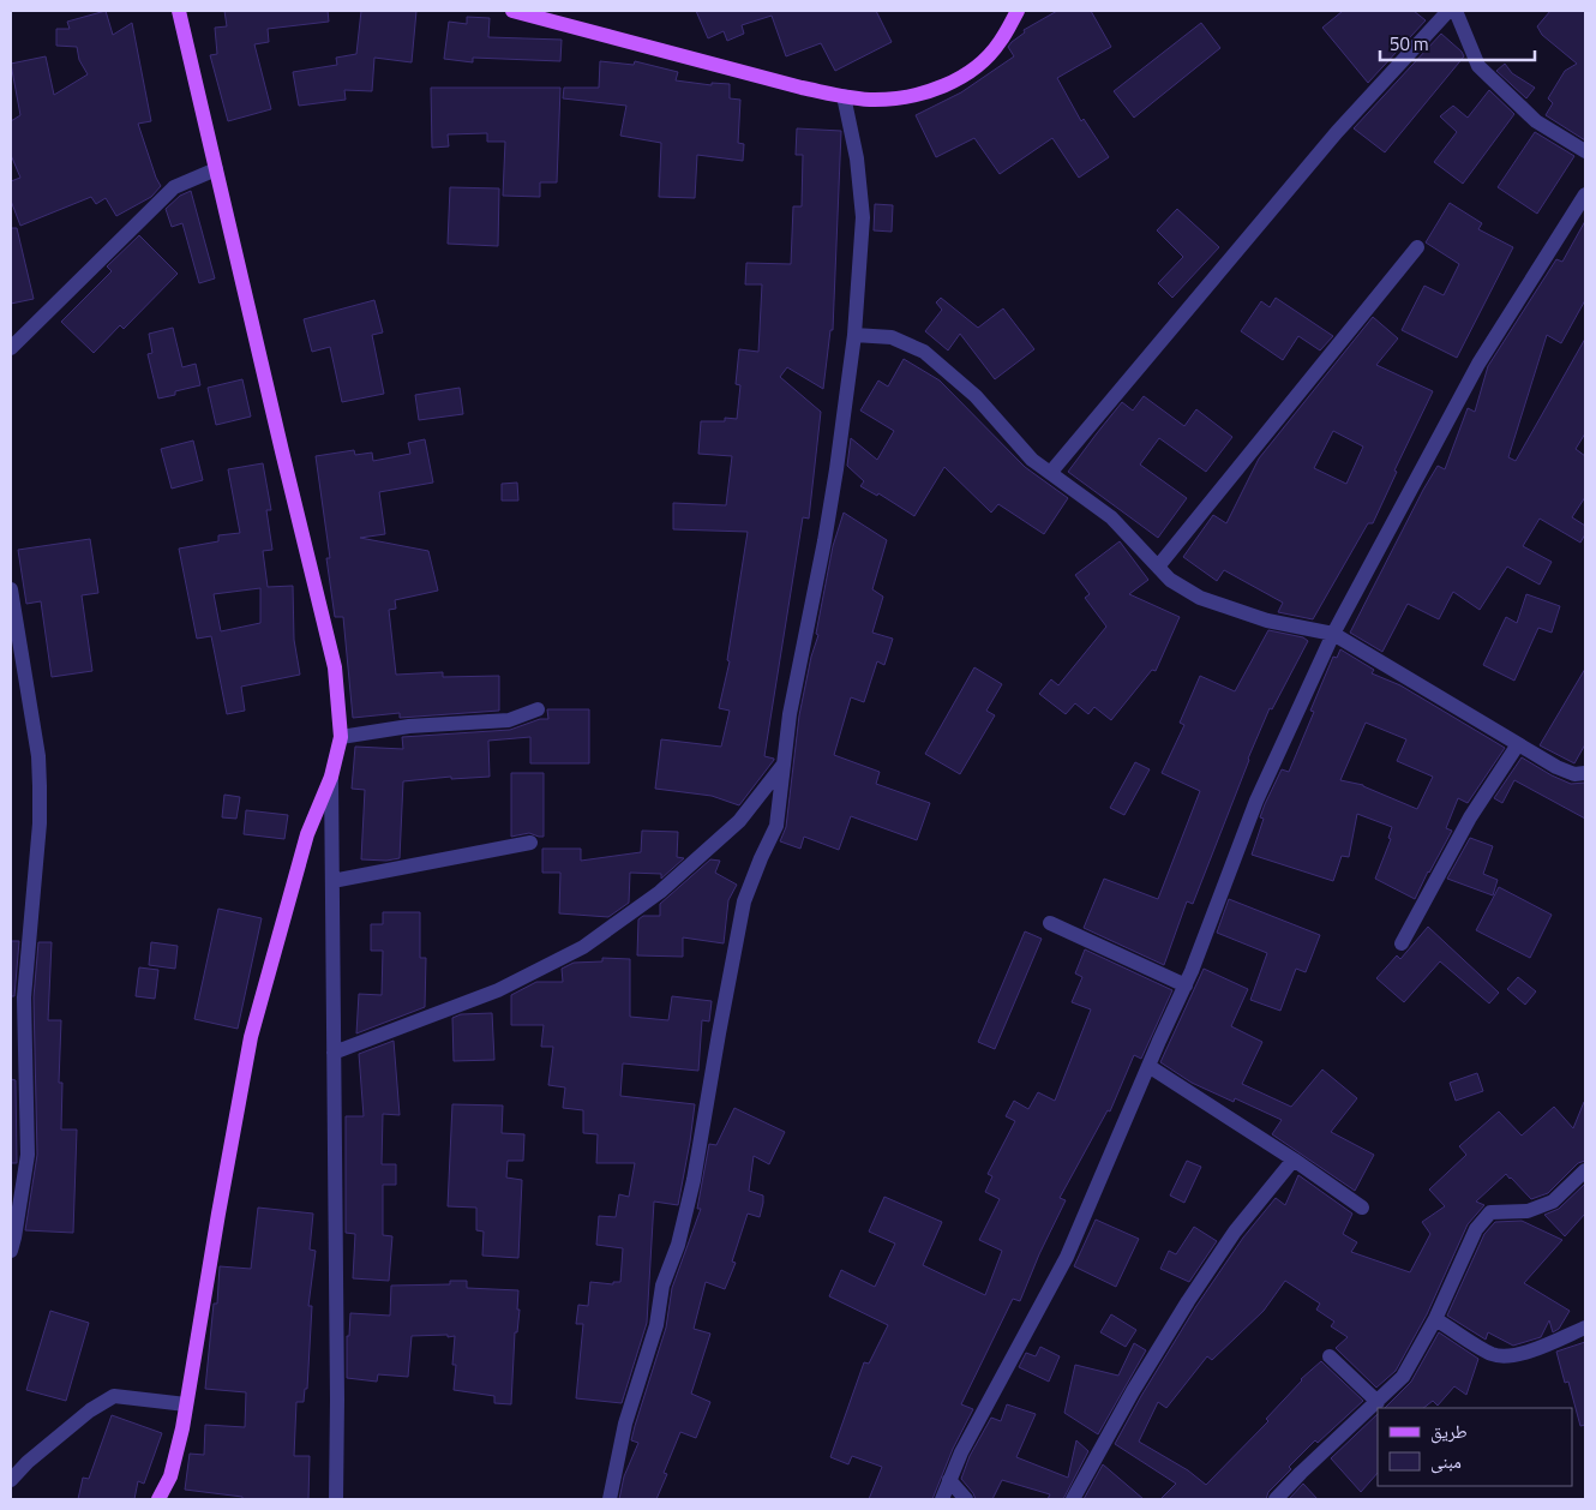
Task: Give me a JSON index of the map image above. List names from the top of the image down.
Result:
{
  "legend": ["طريق", "مبنى"],
  "scale_bar": "50 m"
}
